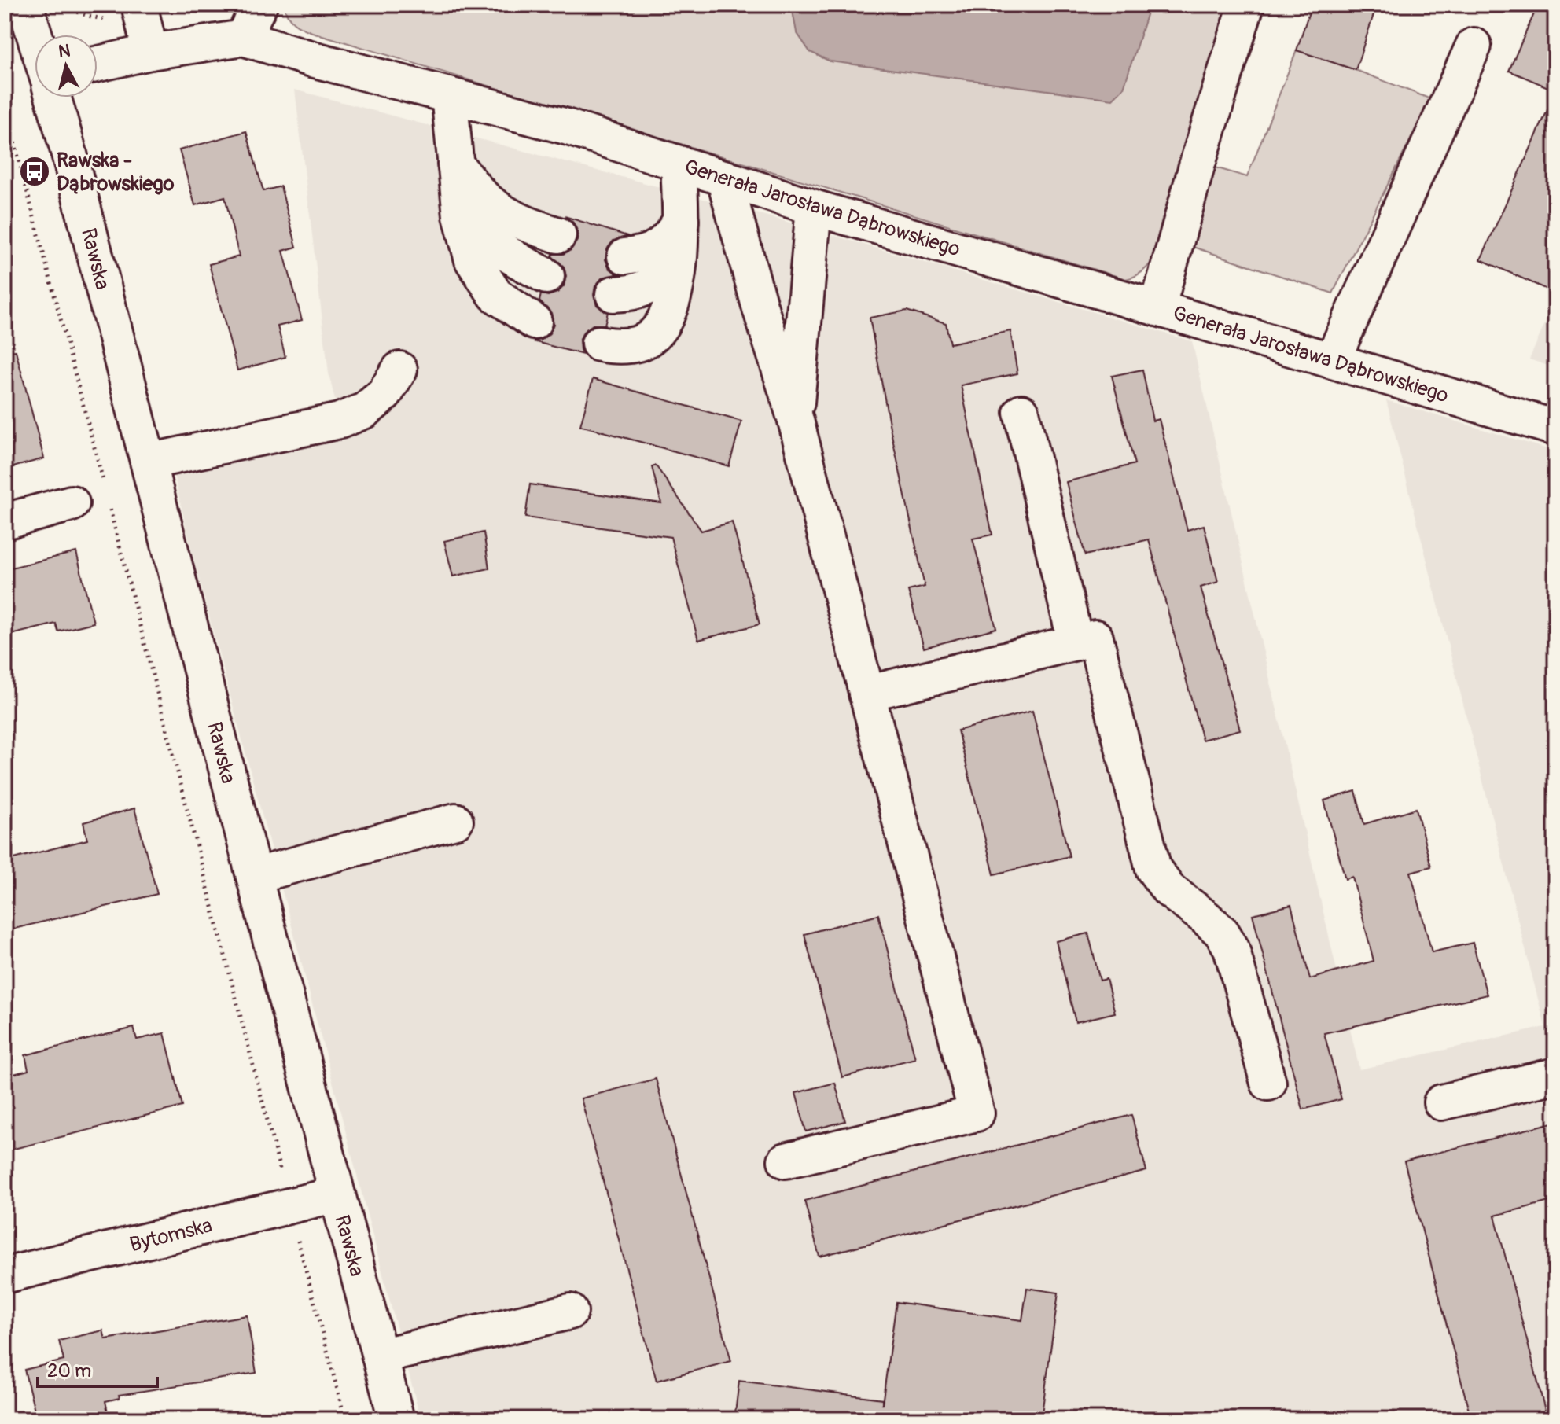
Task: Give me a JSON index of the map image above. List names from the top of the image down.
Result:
{
  "streets": {
    "street": ["Generała Jarosława Dąbrowskiego", "Rawska", "Bytomska"]
  },
  "crossings": [
    ["Rawska", "Bytomska"]
  ],
  "places": {
    "bus stop": ["Rawska - Dąbrowskiego"]
  },
  "scale_bar": "20 m",
  "north": "top"
}
